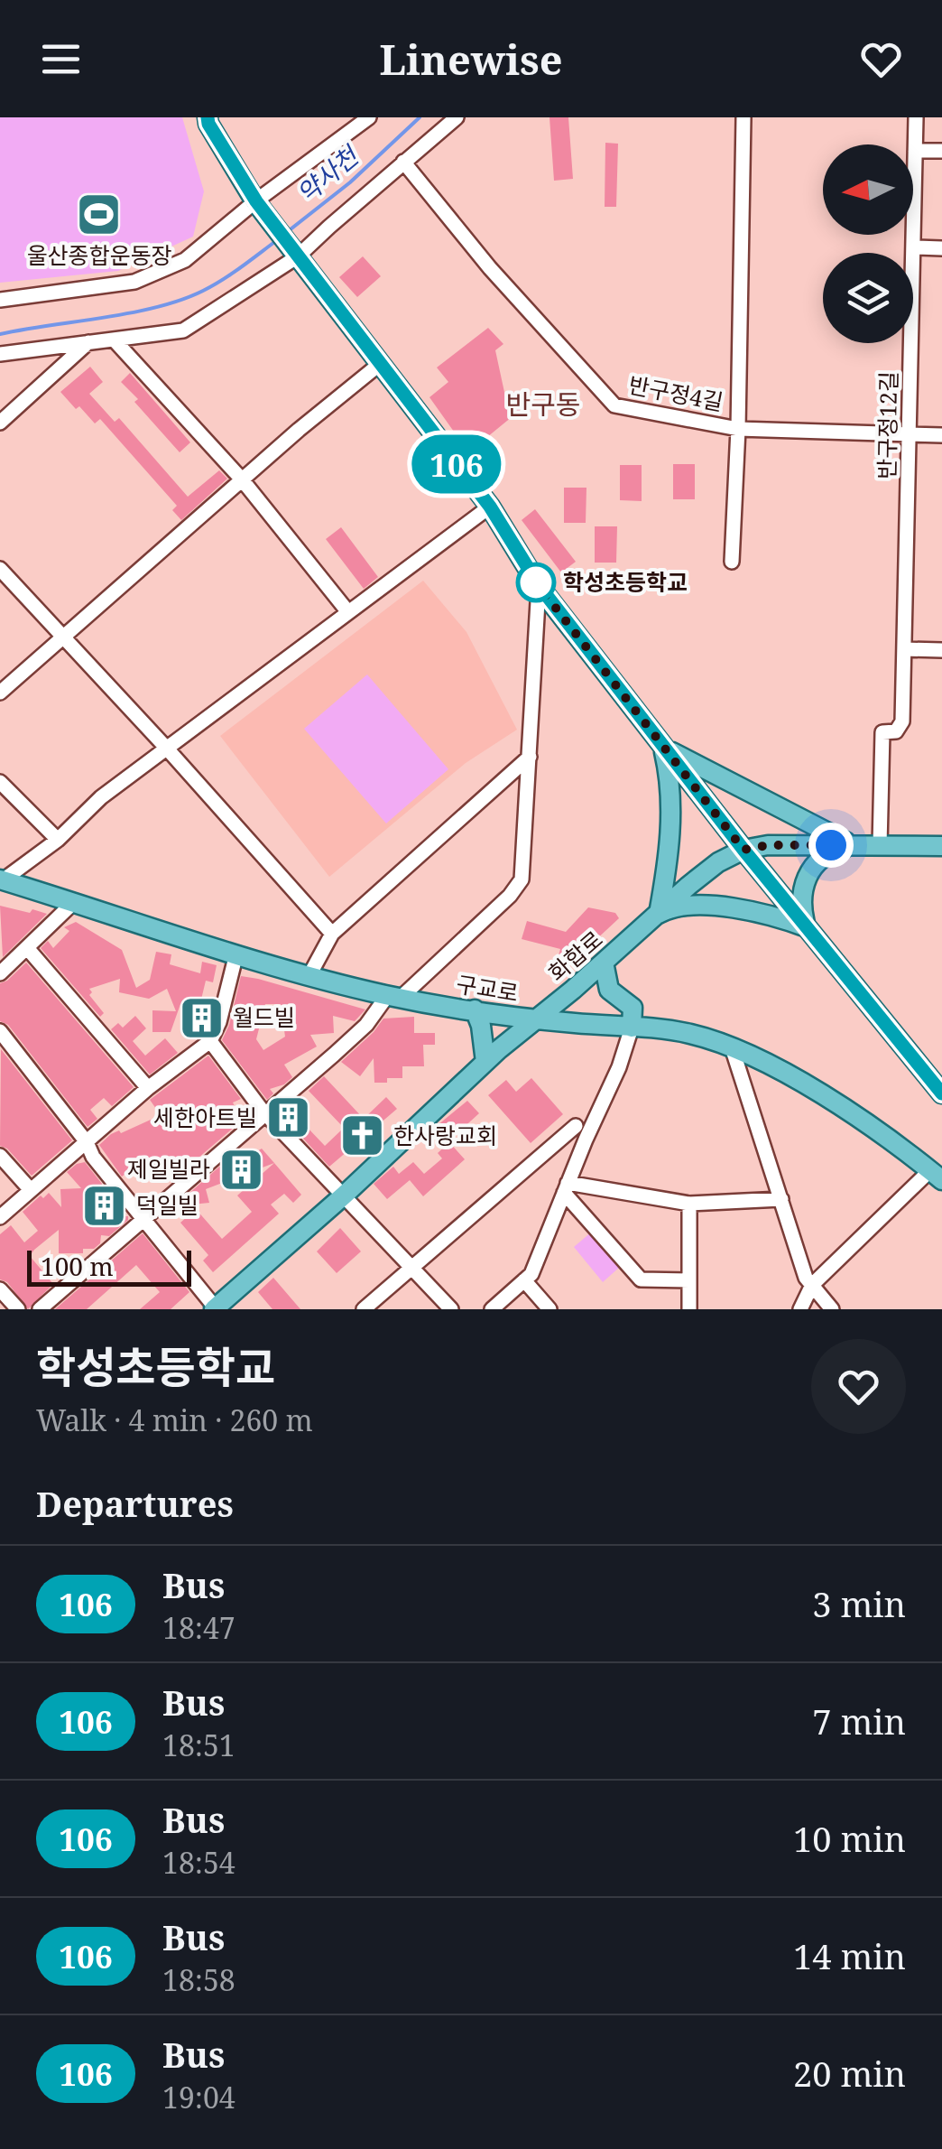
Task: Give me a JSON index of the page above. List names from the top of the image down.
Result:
{
  "streets": {
    "main road": ["화합로", "구교로"],
    "street": ["반구정4길", "반구정12길"]
  },
  "crossings": [
    ["반구정4길", "반구정12길"],
    ["반구정12길", "화합로"],
    ["화합로", "구교로"]
  ],
  "districts": ["반구동"],
  "water": ["약사천"],
  "places": {
    "sports": ["울산종합운동장"],
    "other": ["학성초등학교"],
    "building": [
      "월드빌",
      "세한아트빌",
      "제일빌라",
      "덕일빌"
    ],
    "church": ["한사랑교회"]
  },
  "lines": ["bus line 106"],
  "scale_bar": "100 m",
  "north": "left",
  "page": {
    "header": "Linewise",
    "on_map": "106",
    "scale": "100 m",
    "heading": [
      ["학성초등학교", "Walk · 4 min · 260 m"],
      "Departures"
    ],
    "list": [
      {
        "mark": "106",
        "name": "Bus",
        "note": "18:47",
        "value": "3 min"
      },
      {
        "mark": "106",
        "name": "Bus",
        "note": "18:51",
        "value": "7 min"
      },
      {
        "mark": "106",
        "name": "Bus",
        "note": "18:54",
        "value": "10 min"
      },
      {
        "mark": "106",
        "name": "Bus",
        "note": "18:58",
        "value": "14 min"
      },
      {
        "mark": "106",
        "name": "Bus",
        "note": "19:04",
        "value": "20 min"
      }
    ]
  }
}
